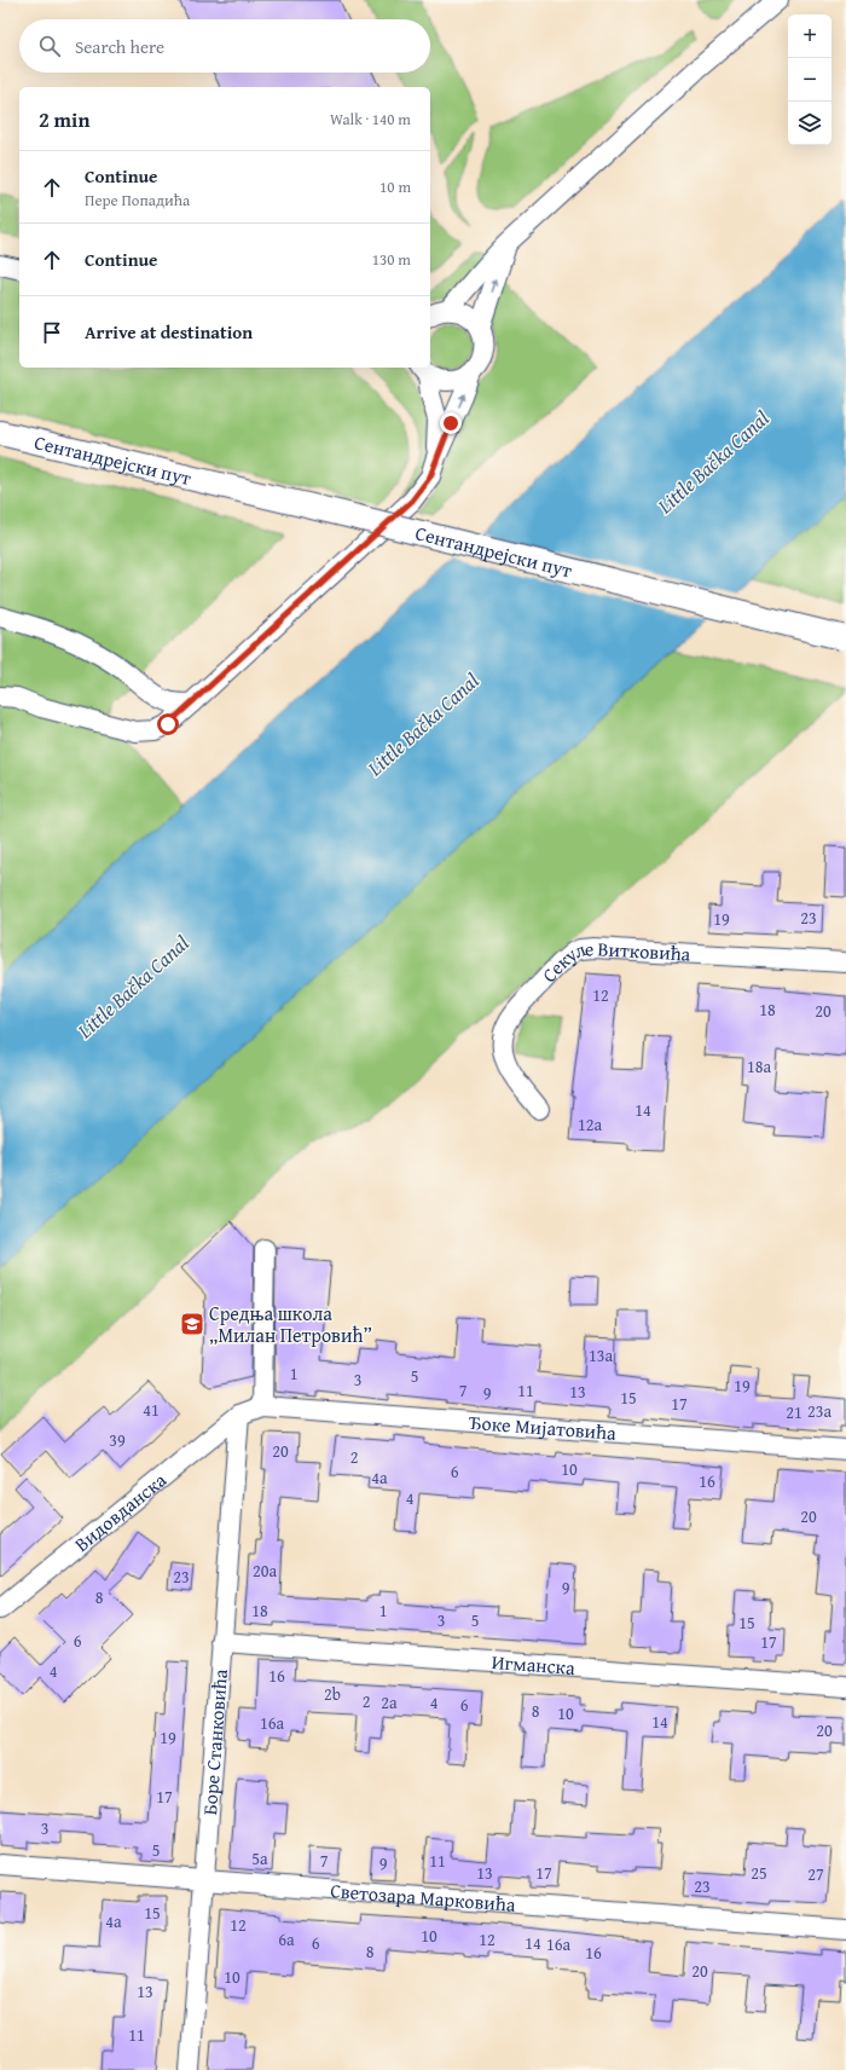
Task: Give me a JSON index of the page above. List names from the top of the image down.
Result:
{
  "streets": {
    "main road": ["Сентандрејски пут"],
    "street": [
      "Секуле Витковића",
      "Ђоке Мијатовића",
      "Видовданска",
      "Игманска",
      "Боре Станковића",
      "Светозара Марковића"
    ]
  },
  "crossings": [
    ["Ђоке Мијатовића", "Видовданска"],
    ["Ђоке Мијатовића", "Боре Станковића"],
    ["Видовданска", "Боре Станковића"],
    ["Игманска", "Боре Станковића"],
    ["Боре Станковића", "Светозара Марковића"]
  ],
  "water": ["Little Bačka Canal"],
  "places": {
    "school or university": ["Средња школа „Милан Петровић”"]
  },
  "house_numbers": [
    "23",
    "19",
    "12",
    "18",
    "20",
    "18a",
    "14",
    "12a",
    "13a",
    "1",
    "5",
    "3",
    "19",
    "7",
    "11",
    "13",
    "9",
    "15",
    "17",
    "41",
    "23a",
    "21",
    "39",
    "20",
    "2",
    "10",
    "6",
    "4a",
    "16",
    "4",
    "20",
    "20a",
    "23",
    "9",
    "8",
    "18",
    "1",
    "3",
    "5",
    "15",
    "6",
    "17",
    "4",
    "16",
    "2b",
    "2",
    "2a",
    "4",
    "6",
    "8",
    "10",
    "14",
    "16a",
    "20",
    "19",
    "17",
    "3",
    "5",
    "5a",
    "7",
    "11",
    "9",
    "13",
    "17",
    "25",
    "27",
    "23",
    "15",
    "4a",
    "12",
    "10",
    "6a",
    "12",
    "6",
    "14",
    "16a",
    "8",
    "16",
    "20",
    "10",
    "13",
    "11"
  ],
  "page": {
    "map_buttons": ["+", "−"],
    "search": "Search here",
    "heading": ["2 min", "Walk · 140 m"],
    "list": [
      ["Continue", "Пере Попадића", "10 m"],
      ["Continue", "130 m"],
      "Arrive at destination"
    ]
  }
}
